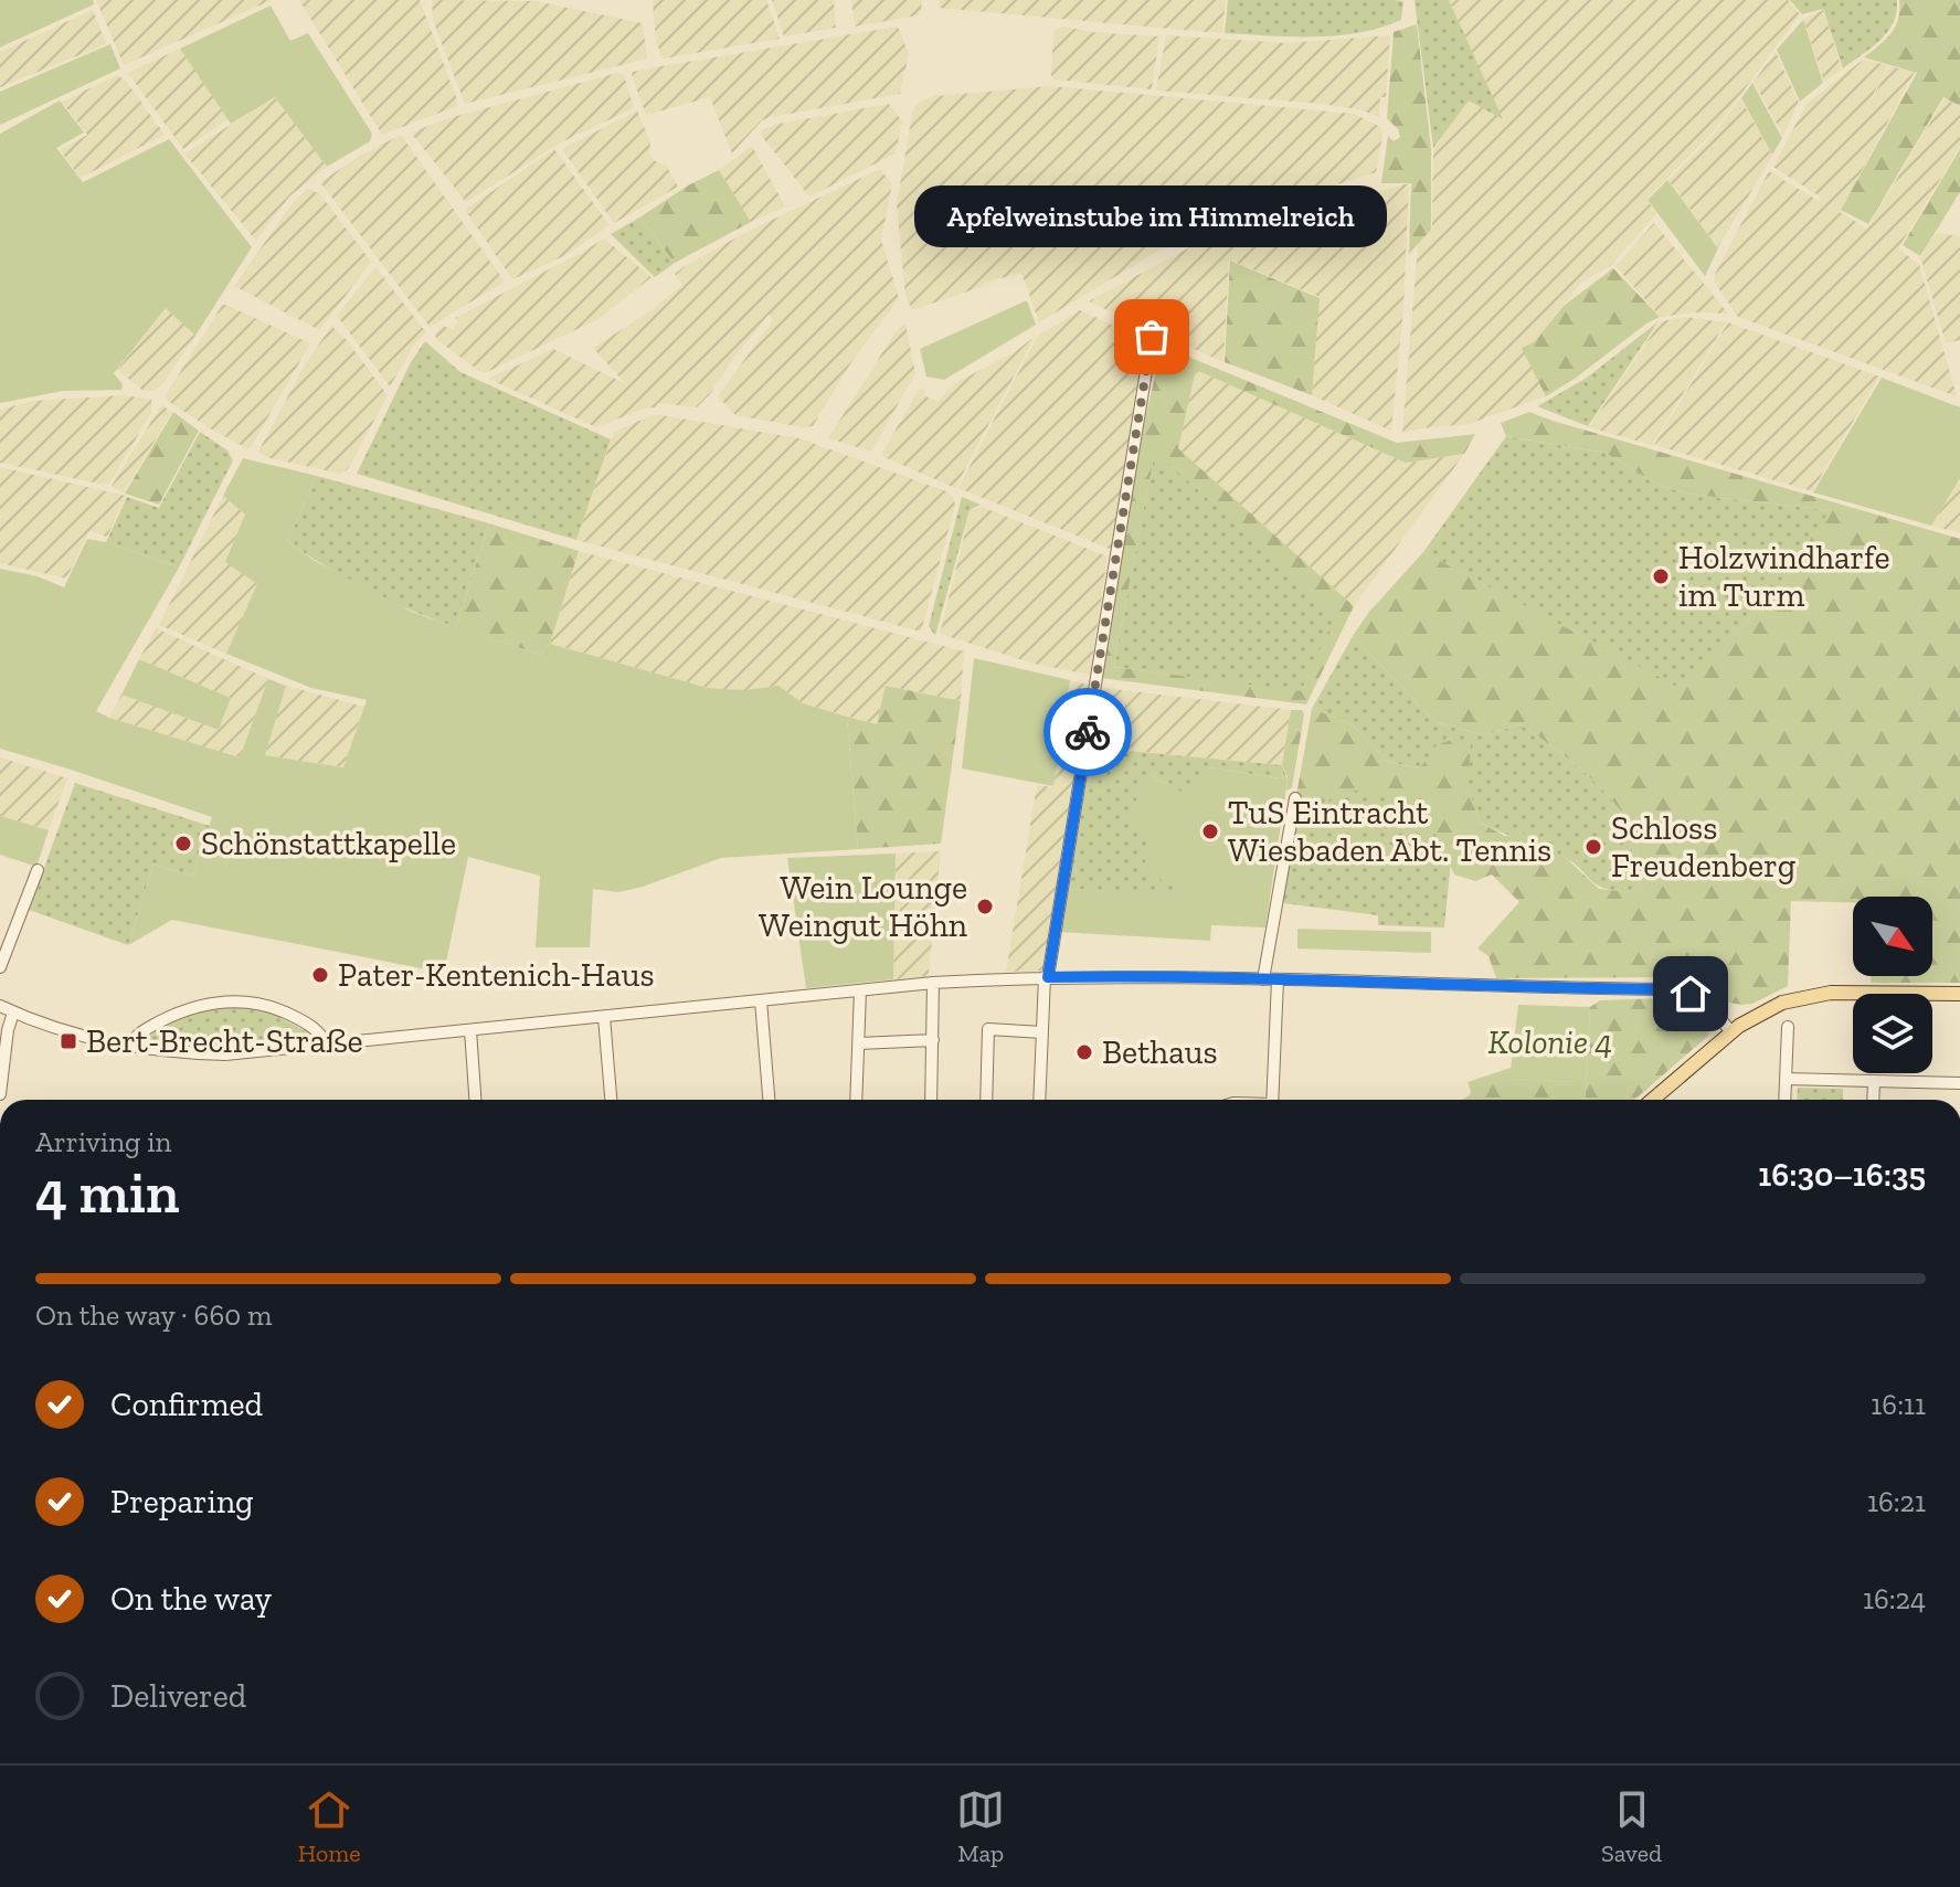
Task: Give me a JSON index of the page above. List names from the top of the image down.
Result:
{
  "parks": ["Kolonie 4"],
  "places": {
    "other": [
      "Apfelweinstube im Himmelreich",
      "Holzwindharfe im Turm",
      "TuS Eintracht Wiesbaden Abt. Tennis",
      "Schönstattkapelle",
      "Schloss Freudenberg",
      "Wein Lounge Weingut Höhn",
      "Pater-Kentenich-Haus",
      "Bethaus"
    ],
    "transit": ["Bert-Brecht-Straße"]
  },
  "north": "bottom right",
  "page": {
    "bubble": "Apfelweinstube im Himmelreich",
    "heading": ["4 min", "Arriving in", "16:30–16:35"],
    "bar": "On the way · 660 m",
    "list": [
      ["Confirmed", "16:11"],
      ["Preparing", "16:21"],
      ["On the way", "16:24"],
      "Delivered"
    ],
    "tabs": ["Home", "Map", "Saved"]
  }
}
